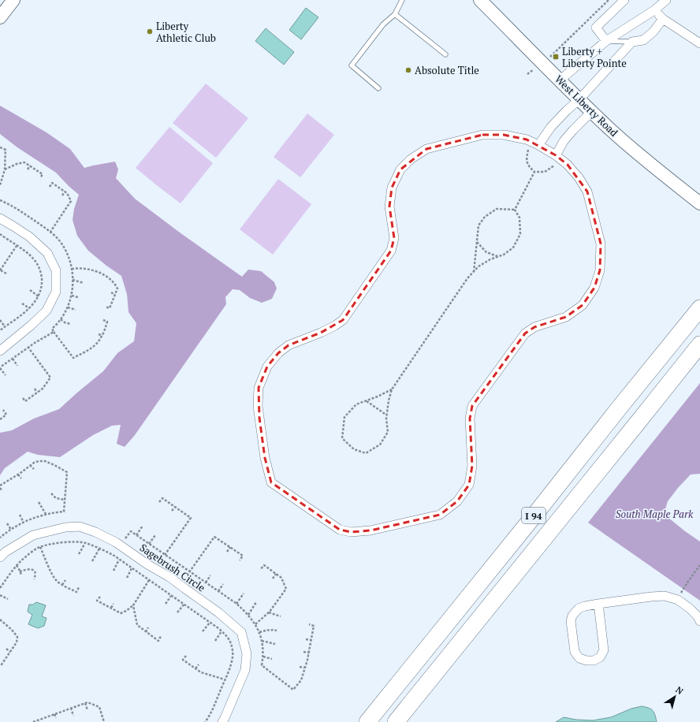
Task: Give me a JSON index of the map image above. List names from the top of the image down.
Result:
{
  "streets": {
    "highway": ["I 94"],
    "main road": ["West Liberty Road"],
    "street": ["Sagebrush Circle"]
  },
  "parks": ["South Maple Park"],
  "places": {
    "other": ["Liberty Athletic Club", "Absolute Title"],
    "transit": ["Liberty + Liberty Pointe"]
  },
  "north": "top right"
}
